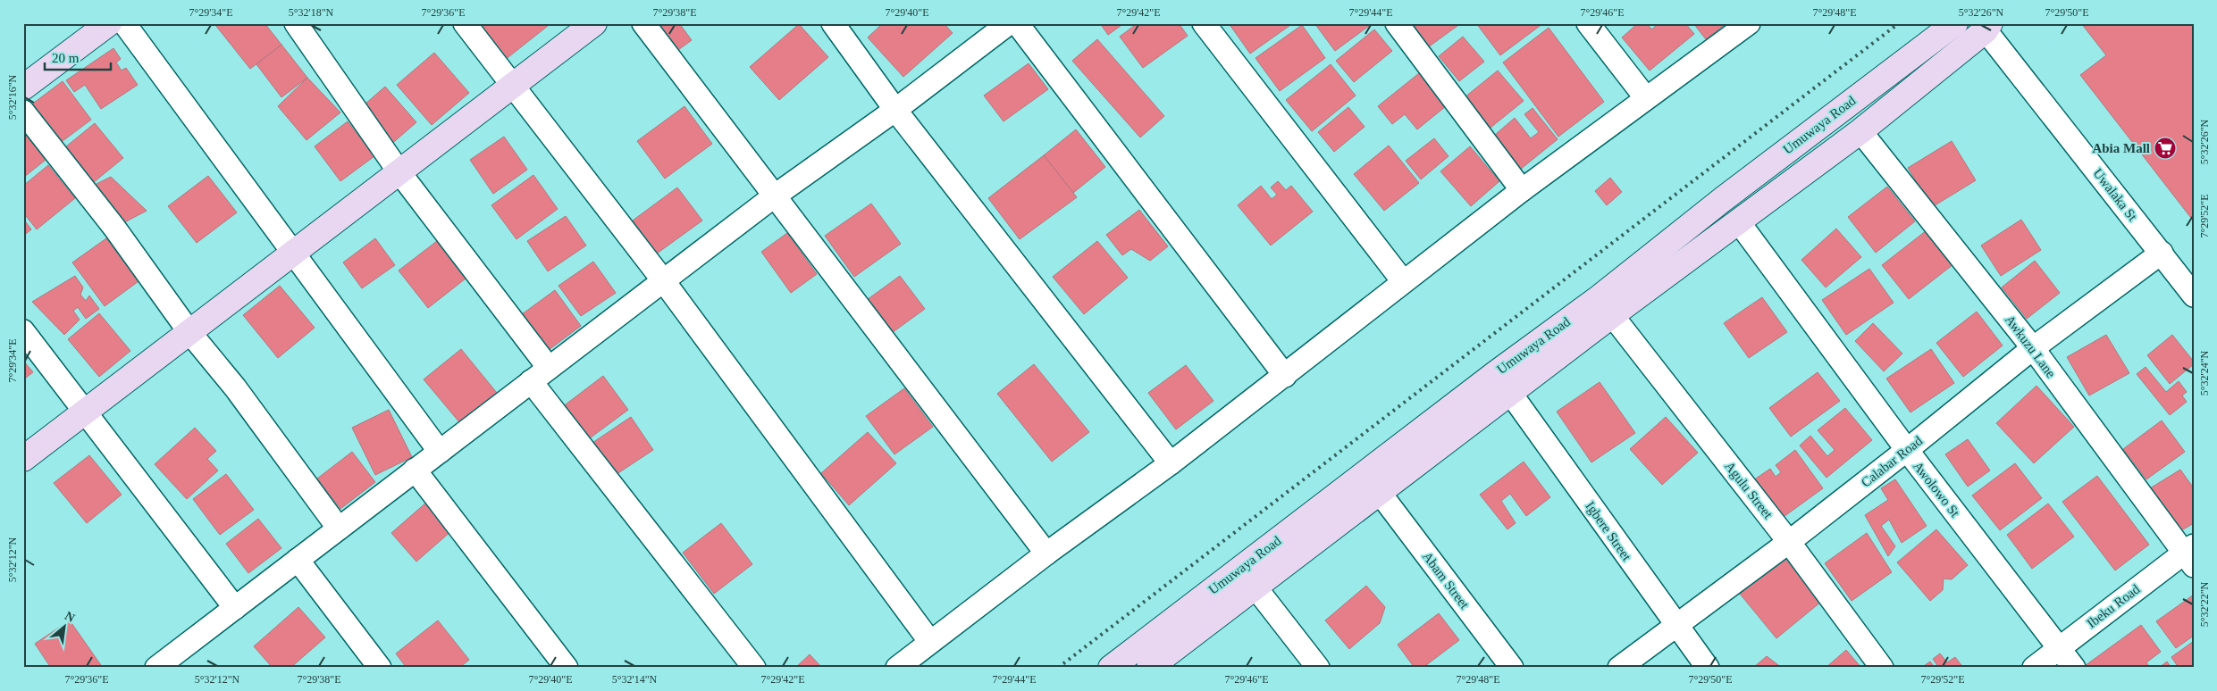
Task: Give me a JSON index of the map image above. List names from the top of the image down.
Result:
{
  "streets": {
    "street": [
      "Umuwaya Road",
      "Uwalaka St",
      "Awkuzu Lane",
      "Calabar Road",
      "Awolowo St",
      "Agulu Street",
      "Igbere Street",
      "Abam Street",
      "Ibeku Road"
    ]
  },
  "crossings": [
    ["Umuwaya Road", "Uwalaka St"],
    ["Umuwaya Road", "Awkuzu Lane"],
    ["Umuwaya Road", "Awolowo St"],
    ["Umuwaya Road", "Agulu Street"],
    ["Umuwaya Road", "Igbere Street"],
    ["Umuwaya Road", "Abam Street"],
    ["Uwalaka St", "Calabar Road"],
    ["Awkuzu Lane", "Calabar Road"],
    ["Awkuzu Lane", "Ibeku Road"],
    ["Calabar Road", "Awolowo St"],
    ["Calabar Road", "Agulu Street"],
    ["Calabar Road", "Igbere Street"],
    ["Awolowo St", "Ibeku Road"]
  ],
  "places": {
    "supermarket": ["Abia Mall"]
  },
  "scale_bar": "20 m",
  "north": "top right",
  "coordinates": [
    "7°29'34\"E",
    "5°32'18\"N",
    "7°29'36\"E",
    "7°29'38\"E",
    "7°29'40\"E",
    "7°29'42\"E",
    "7°29'44\"E",
    "7°29'46\"E",
    "7°29'48\"E",
    "5°32'26\"N",
    "7°29'50\"E",
    "5°32'16\"N",
    "7°29'52\"E",
    "5°32'24\"N",
    "5°32'12\"N",
    "5°32'22\"N",
    "5°32'14\"N"
  ]
}
